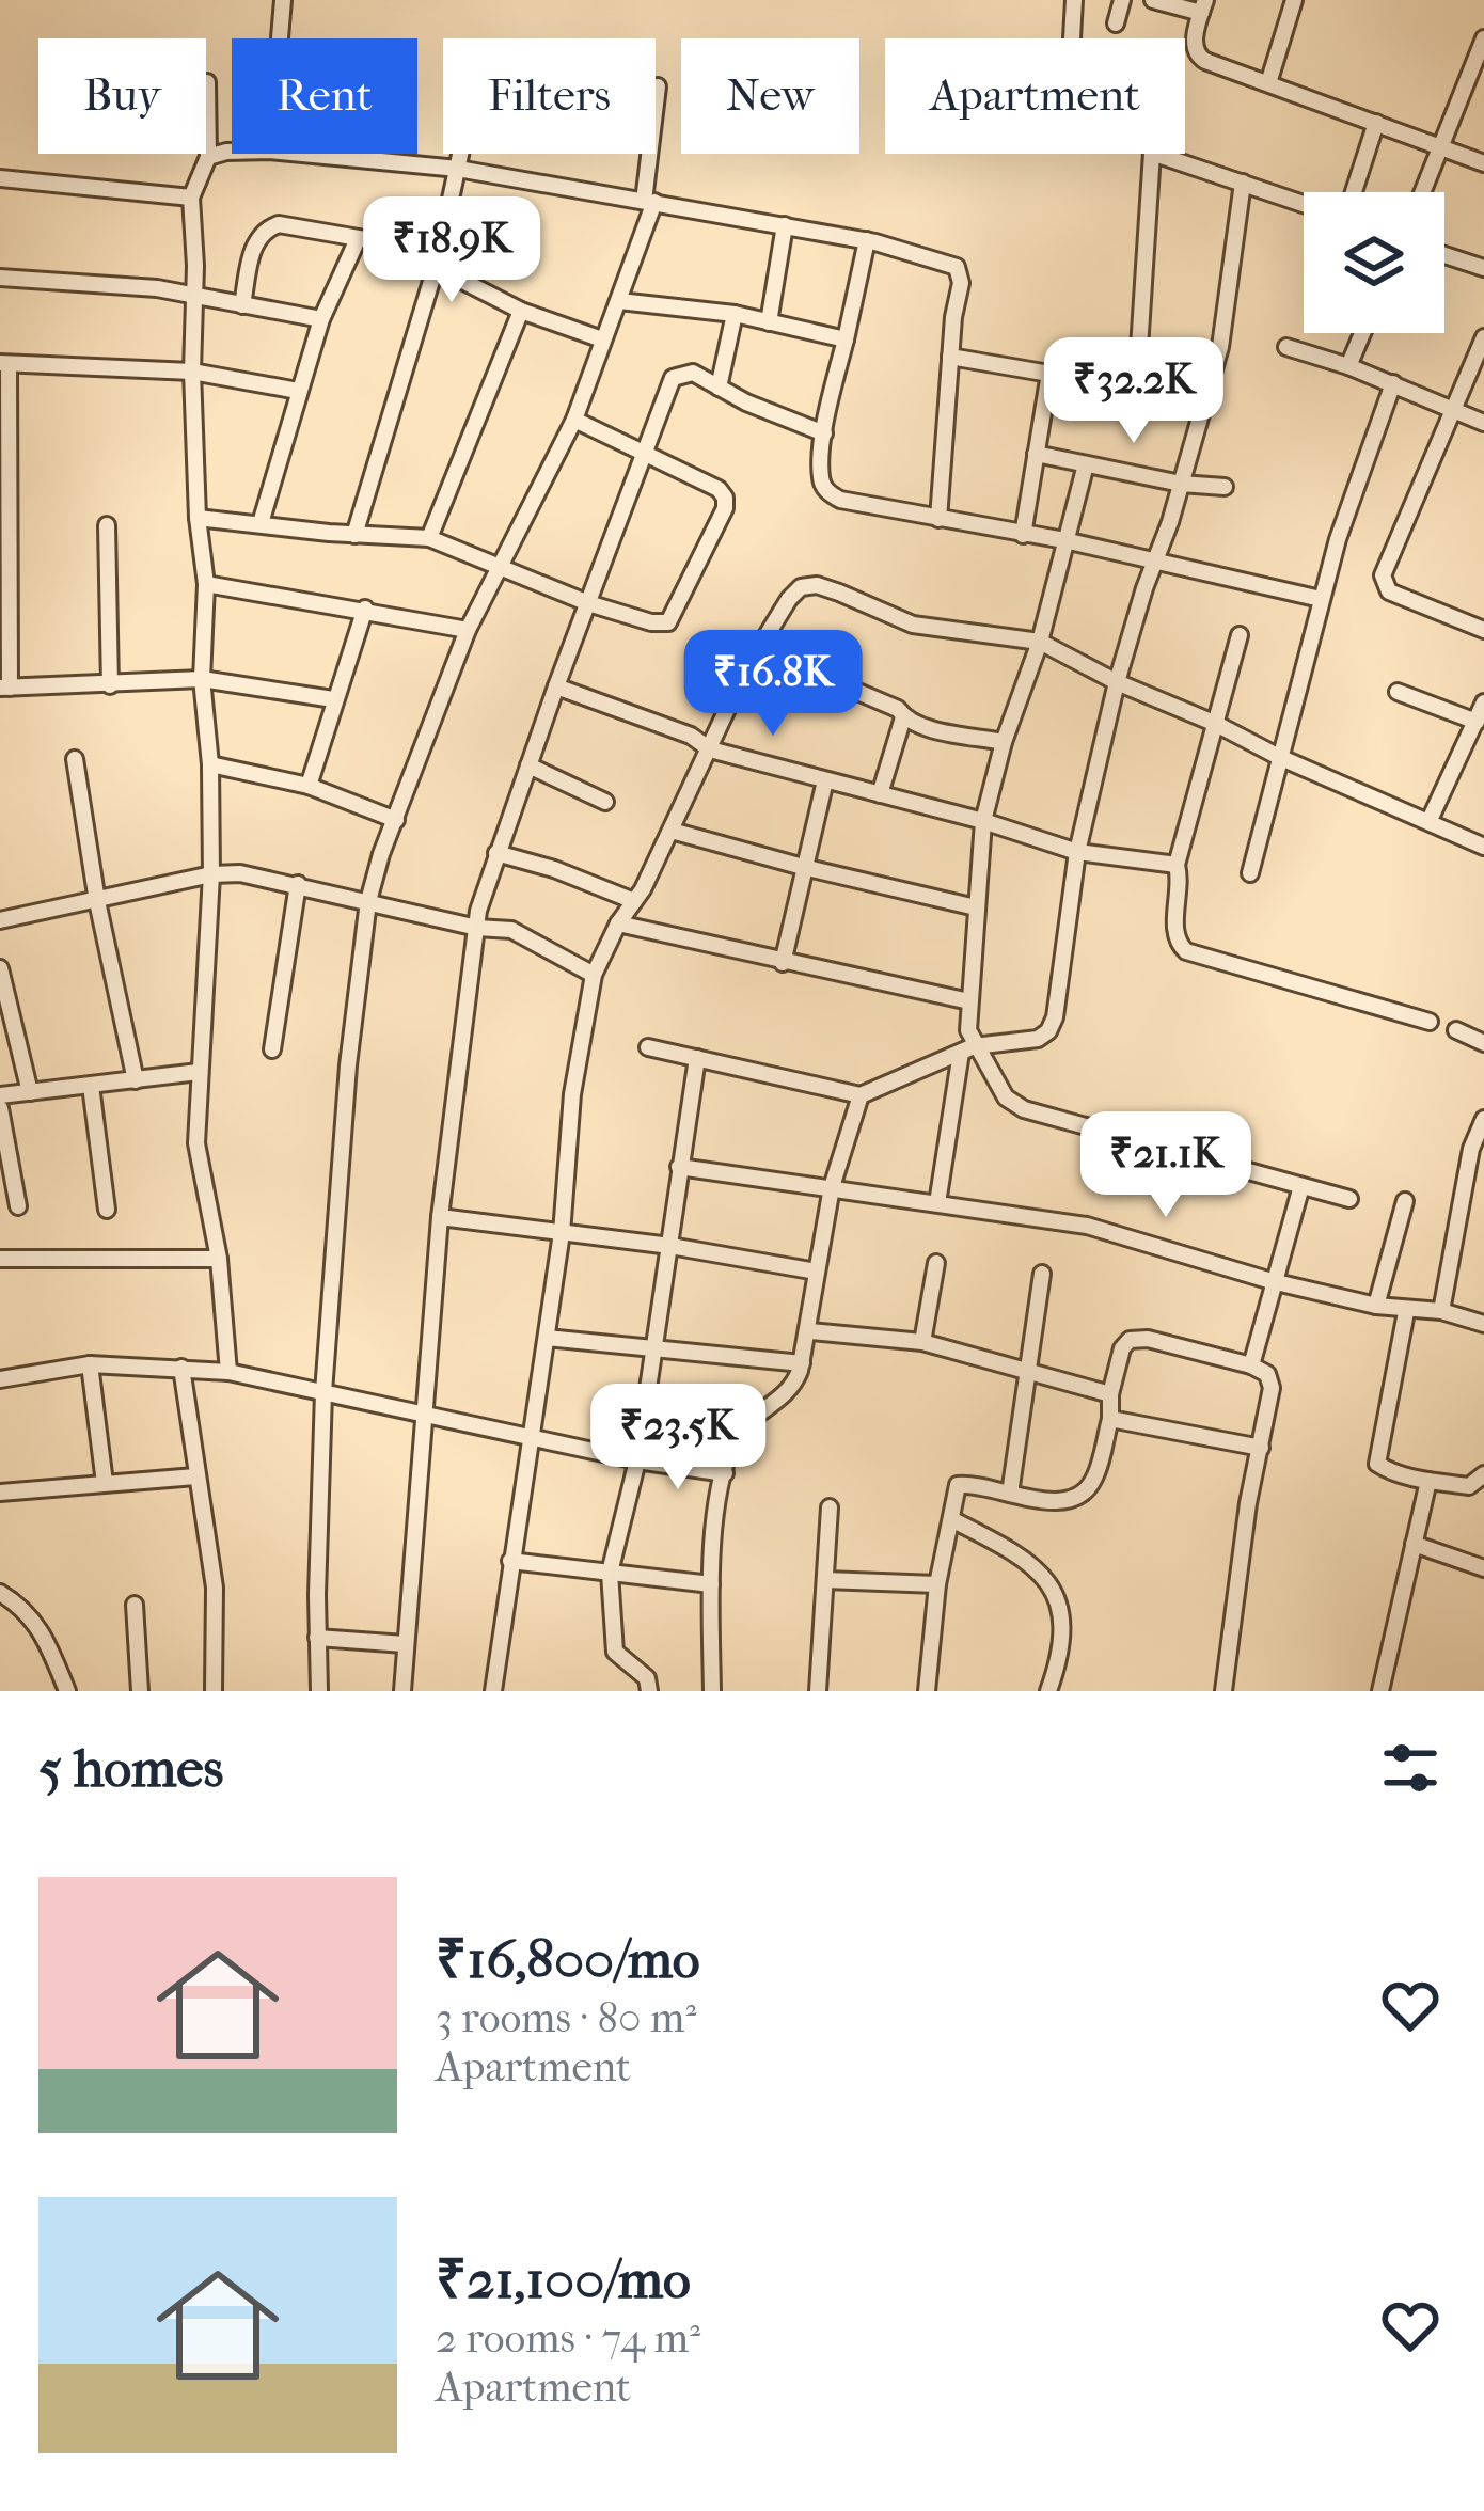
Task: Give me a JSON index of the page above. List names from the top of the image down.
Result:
{
  "page": {
    "chip": [
      "Buy",
      "Rent",
      "Filters",
      "New",
      "Apartment"
    ],
    "price": [
      "₹18.9K",
      "₹32.2K",
      "₹16.8K",
      "₹21.1K",
      "₹23.5K"
    ],
    "heading": "5 homes",
    "list": [
      {
        "name": "₹16,800/mo",
        "note": "3 rooms · 80 m² · Apartment"
      },
      {
        "name": "₹21,100/mo",
        "note": "2 rooms · 74 m² · Apartment"
      }
    ]
  }
}
